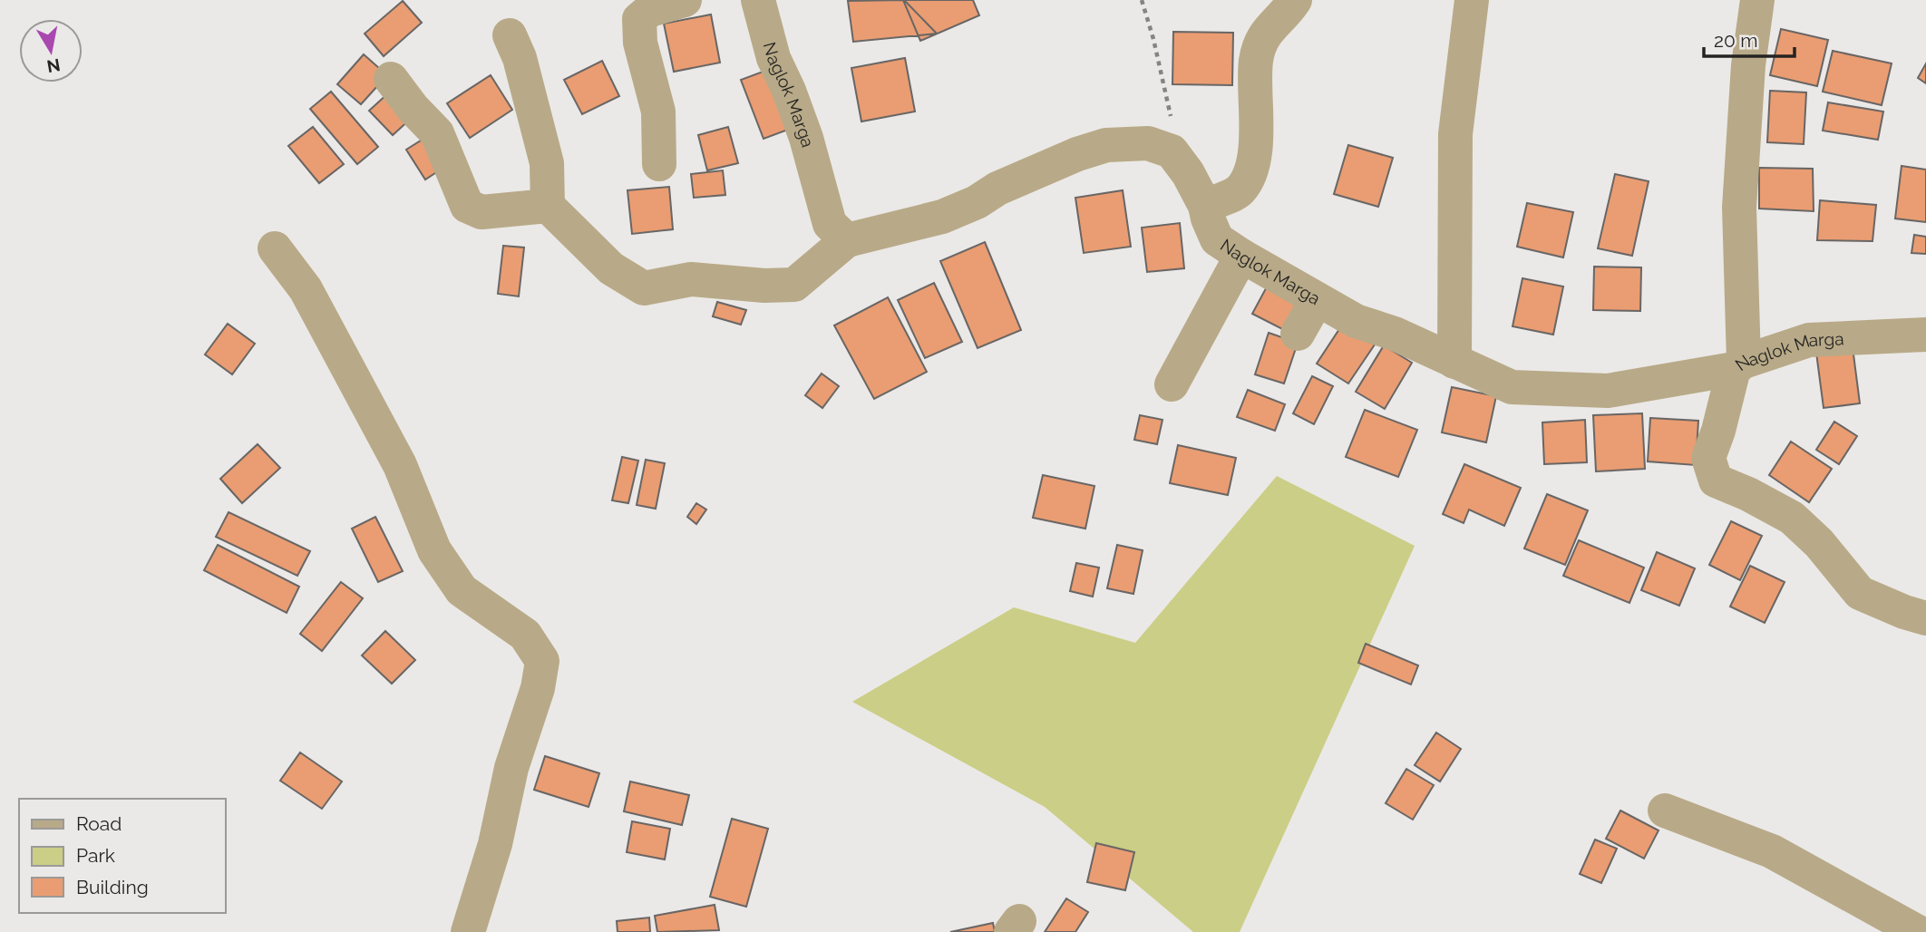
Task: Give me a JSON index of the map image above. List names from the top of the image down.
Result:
{
  "streets": {
    "street": ["Naglok Marga"]
  },
  "legend": ["Road", "Park", "Building"],
  "scale_bar": "20 m",
  "north": "bottom"
}
